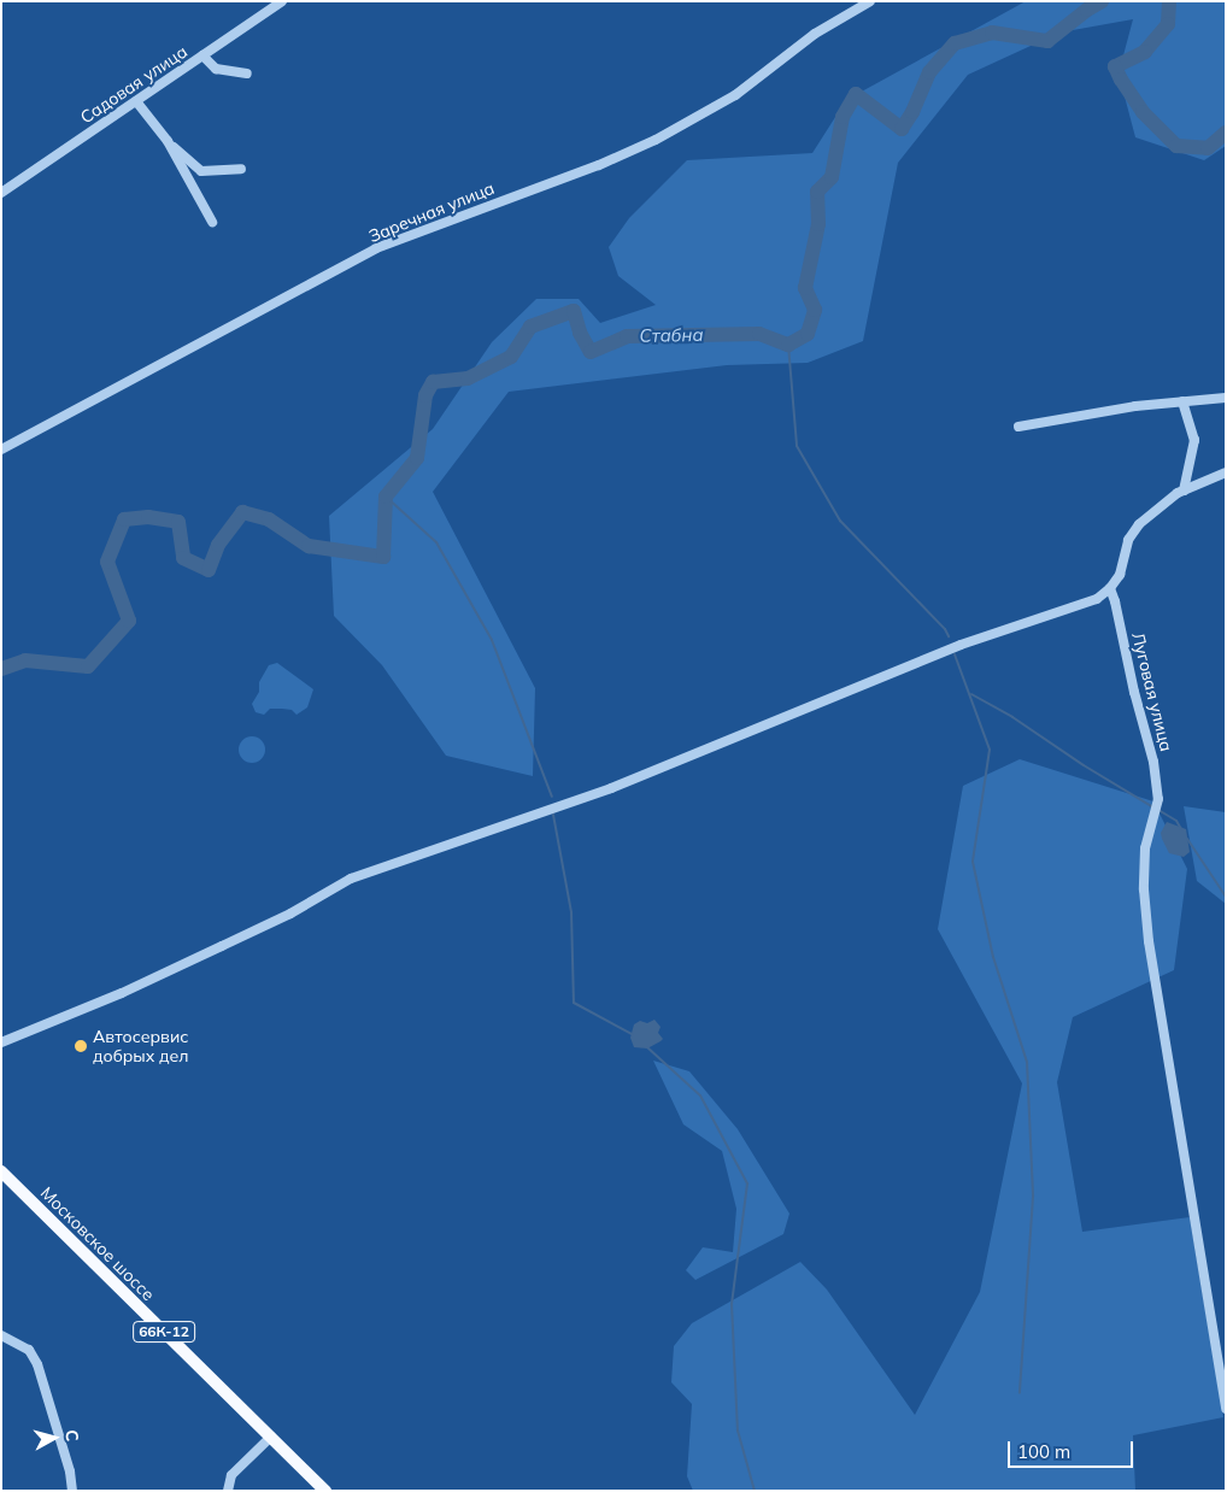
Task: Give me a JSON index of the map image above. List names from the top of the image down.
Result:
{
  "streets": {
    "main road": ["Московское шоссе", "66К-12"],
    "street": ["Садовая улица", "Заречная улица", "Луговая улица"]
  },
  "water": ["Стабна"],
  "places": ["Автосервис добрых дел"],
  "scale_bar": "100 m",
  "north": "right"
}
